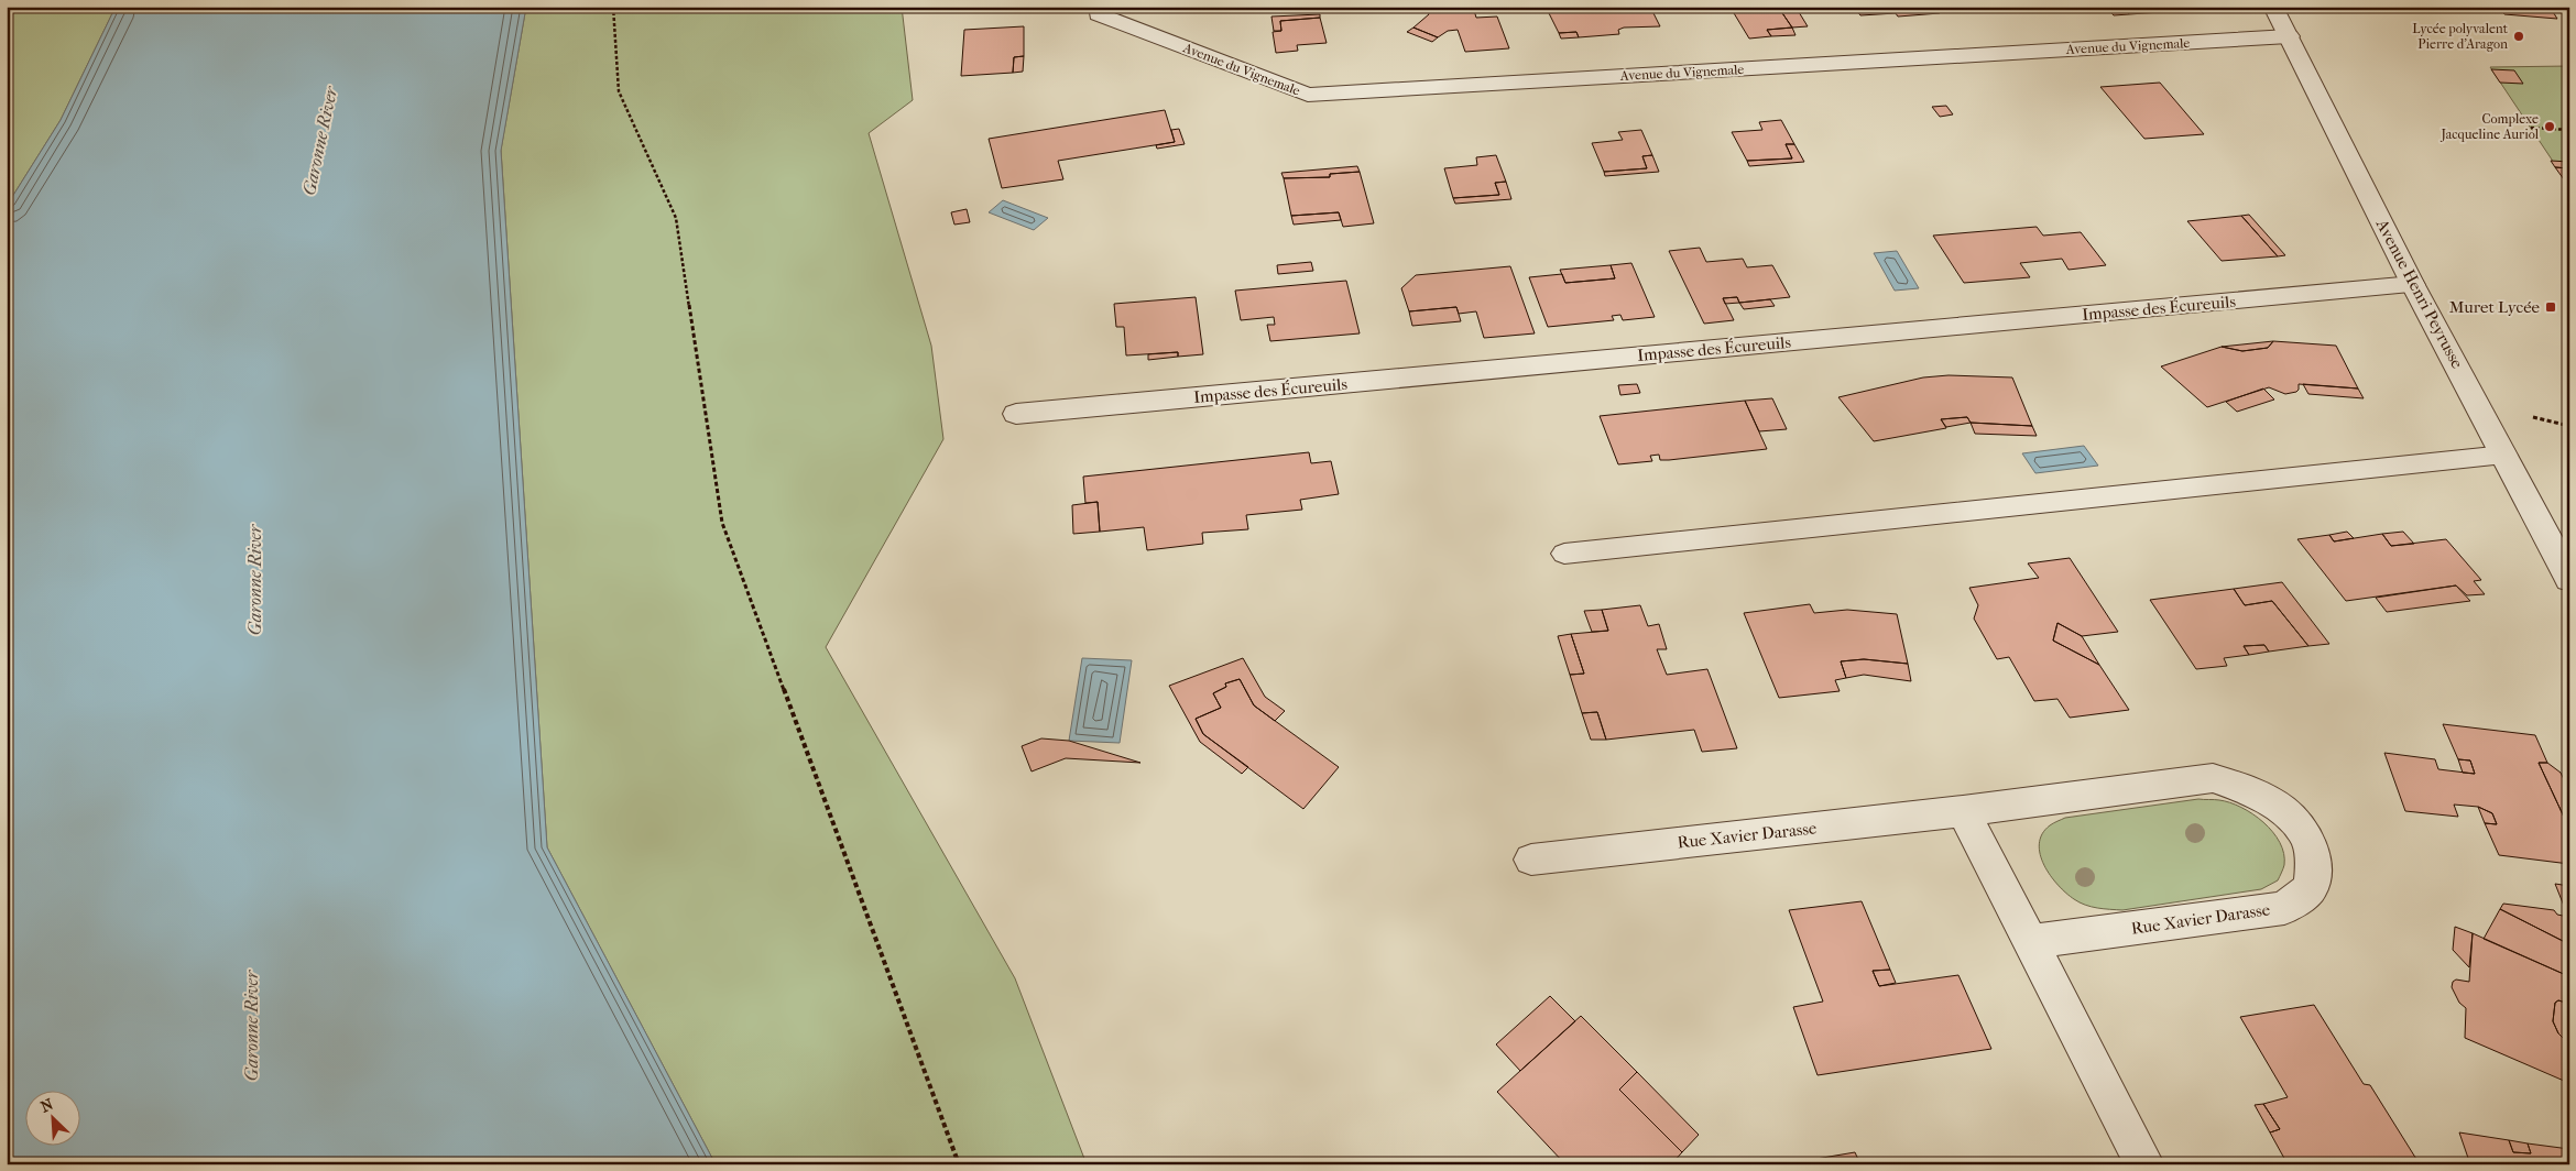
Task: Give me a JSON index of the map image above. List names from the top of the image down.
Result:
{
  "streets": {
    "street": [
      "Avenue du Vignemale",
      "Avenue Henri Peyrusse",
      "Impasse des Écureuils",
      "Rue Xavier Darasse"
    ]
  },
  "crossings": [
    ["Avenue du Vignemale", "Avenue Henri Peyrusse"],
    ["Avenue Henri Peyrusse", "Impasse des Écureuils"]
  ],
  "water": ["Garonne River"],
  "places": {
    "other": ["Lycée polyvalent Pierre d'Aragon", "Complexe Jacqueline Auriol"],
    "transit": ["Muret Lycée"]
  },
  "north": "top left"
}
